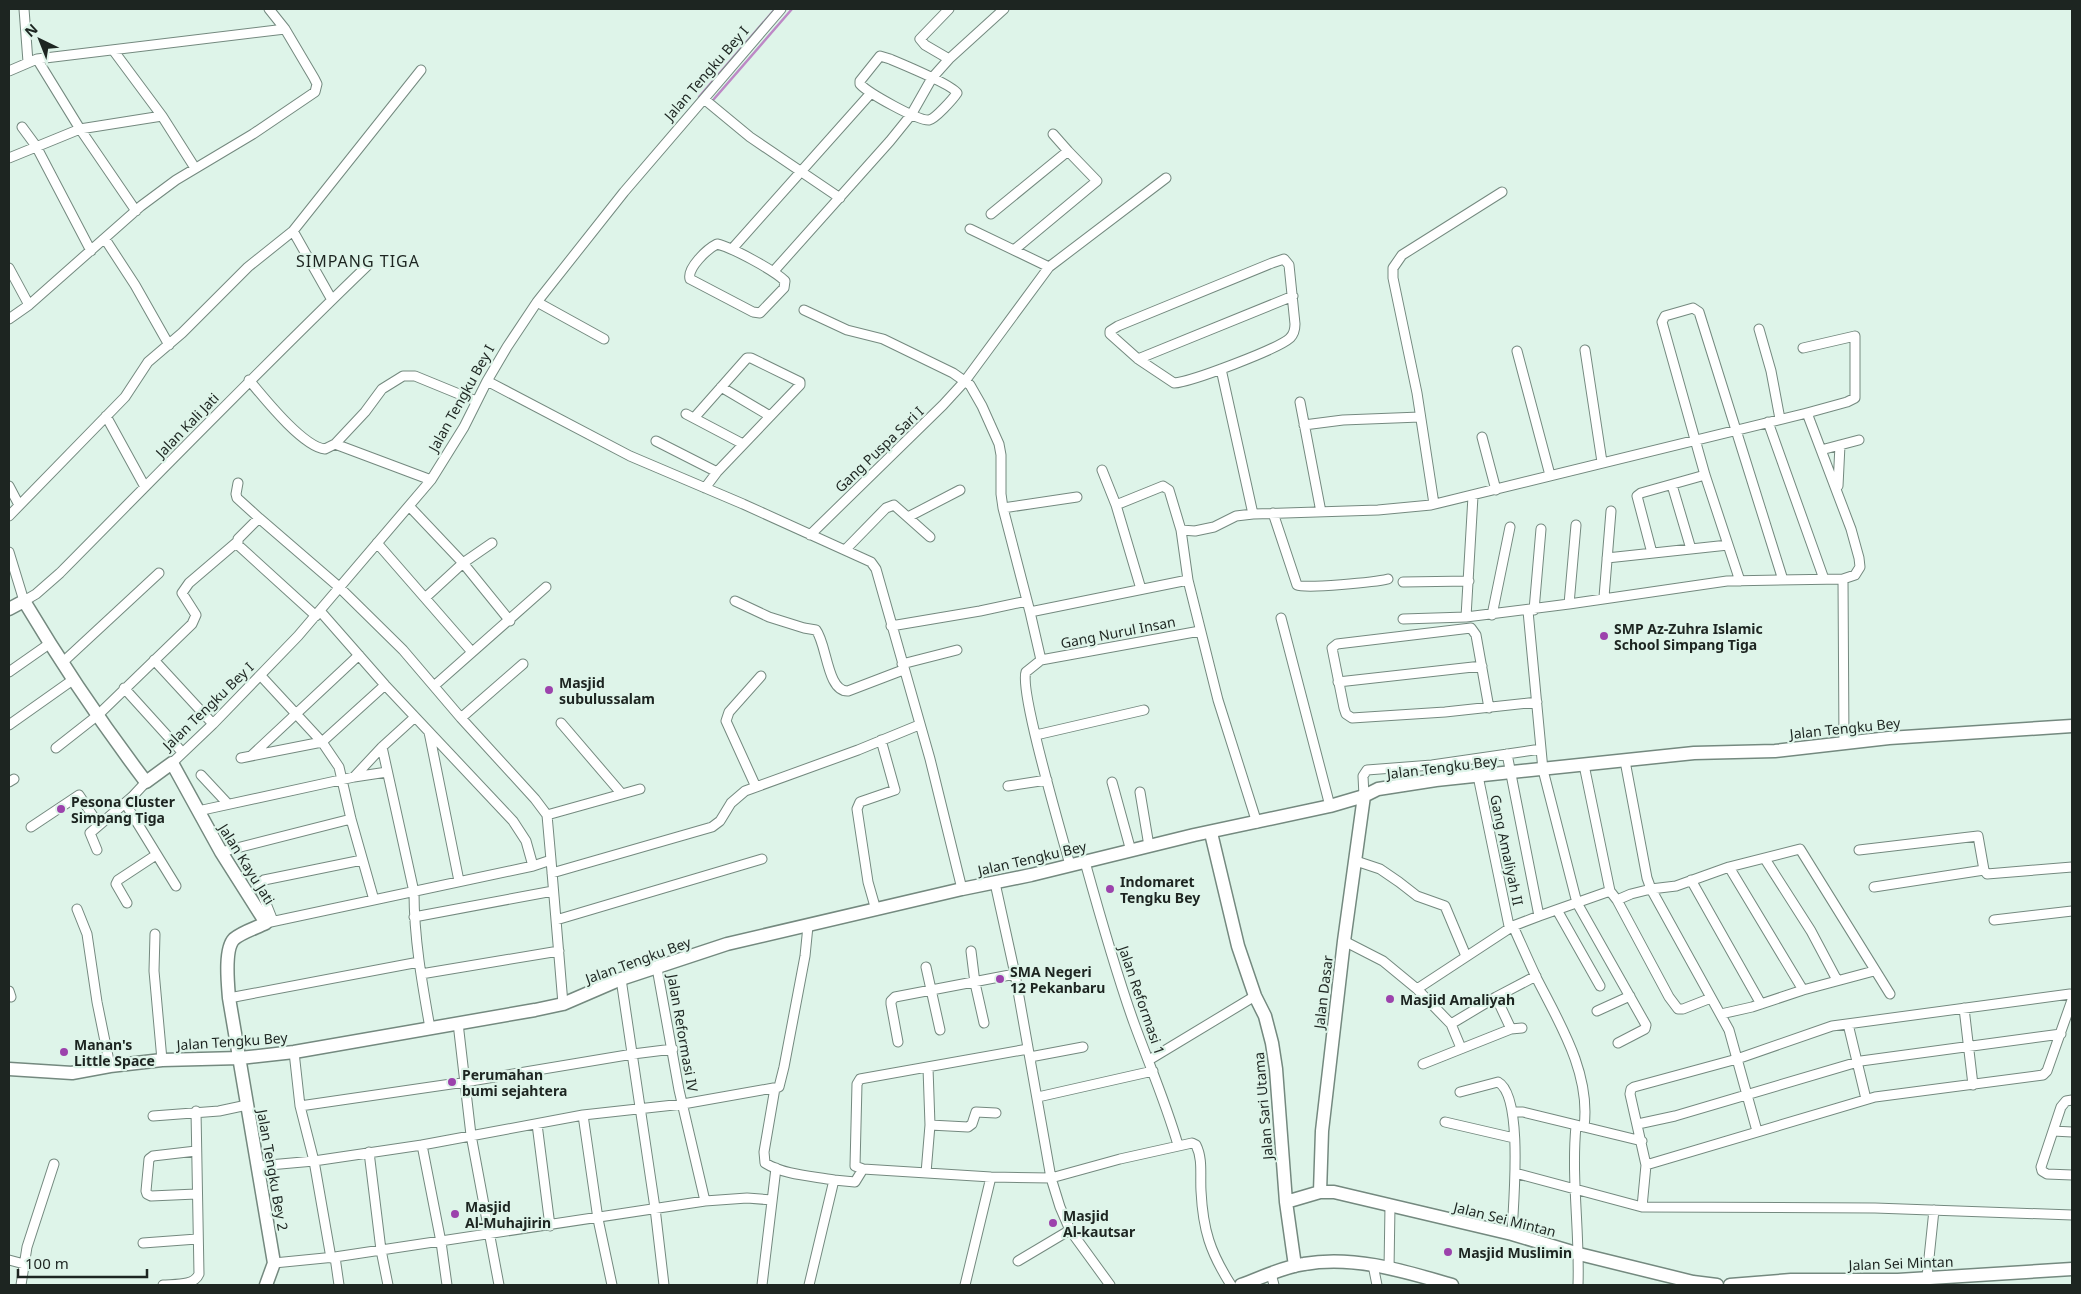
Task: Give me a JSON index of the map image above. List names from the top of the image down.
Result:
{
  "streets": {
    "street": [
      "Jalan Tengku Bey I",
      "Jalan Kali Jati",
      "Gang Puspa Sari I",
      "Gang Nurul Insan",
      "Jalan Tengku Bey",
      "Gang Amaliyah II",
      "Jalan Kayu Jati",
      "Jalan Dasar",
      "Jalan Reformasi 1",
      "Jalan Reformasi IV",
      "Jalan Sari Utama",
      "Jalan Tengku Bey 2",
      "Jalan Sei Mintan"
    ]
  },
  "crossings": [
    ["Jalan Tengku Bey I", "Jalan Kayu Jati"],
    ["Jalan Tengku Bey", "Gang Amaliyah II"],
    ["Jalan Tengku Bey", "Jalan Kayu Jati"],
    ["Jalan Tengku Bey", "Jalan Dasar"],
    ["Jalan Tengku Bey", "Jalan Reformasi 1"],
    ["Jalan Tengku Bey", "Jalan Reformasi IV"],
    ["Jalan Tengku Bey", "Jalan Sari Utama"],
    ["Jalan Tengku Bey", "Jalan Tengku Bey 2"],
    ["Jalan Kayu Jati", "Jalan Tengku Bey 2"],
    ["Jalan Dasar", "Jalan Sei Mintan"],
    ["Jalan Sari Utama", "Jalan Sei Mintan"]
  ],
  "districts": ["SIMPANG TIGA"],
  "places": [
    "SMP Az-Zuhra Islamic School Simpang Tiga",
    "Masjid subulussalam",
    "Pesona Cluster Simpang Tiga",
    "Indomaret Tengku Bey",
    "SMA Negeri 12 Pekanbaru",
    "Masjid Amaliyah",
    "Manan's Little Space",
    "Perumahan bumi sejahtera",
    "Masjid Al-Muhajirin",
    "Masjid Al-kautsar",
    "Masjid Muslimin"
  ],
  "scale_bar": "100 m",
  "north": "top left"
}
